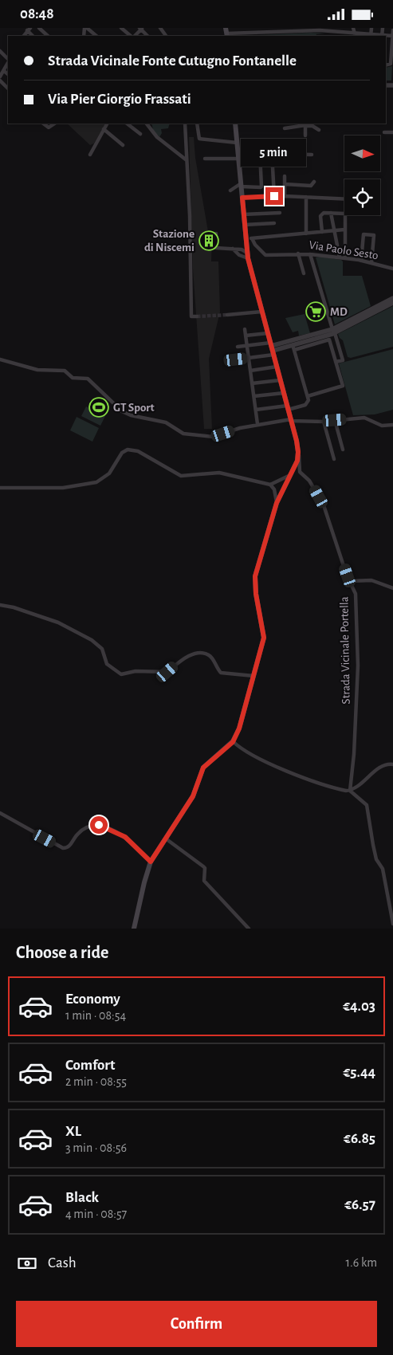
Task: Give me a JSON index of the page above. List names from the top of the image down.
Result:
{
  "streets": {
    "street": ["Via Paolo Sesto", "Strada Vicinale Portella"]
  },
  "places": {
    "building": ["Stazione di Niscemi"],
    "supermarket": ["MD"],
    "sports": ["GT Sport"]
  },
  "north": "right",
  "page": {
    "status": "08:48",
    "banner": ["Strada Vicinale Fonte Cutugno Fontanelle", "Via Pier Giorgio Frassati"],
    "bubble": "5 min",
    "heading": "Choose a ride",
    "list": [
      {
        "name": "Economy",
        "note": "1 min · 08:54",
        "value": "€4.03"
      },
      {
        "name": "Comfort",
        "note": "2 min · 08:55",
        "value": "€5.44"
      },
      {
        "name": "XL",
        "note": "3 min · 08:56",
        "value": "€6.85"
      },
      {
        "name": "Black",
        "note": "4 min · 08:57",
        "value": "€6.57"
      }
    ],
    "pay": ["Cash", "1.6 km"],
    "buttons": "Confirm"
  }
}
